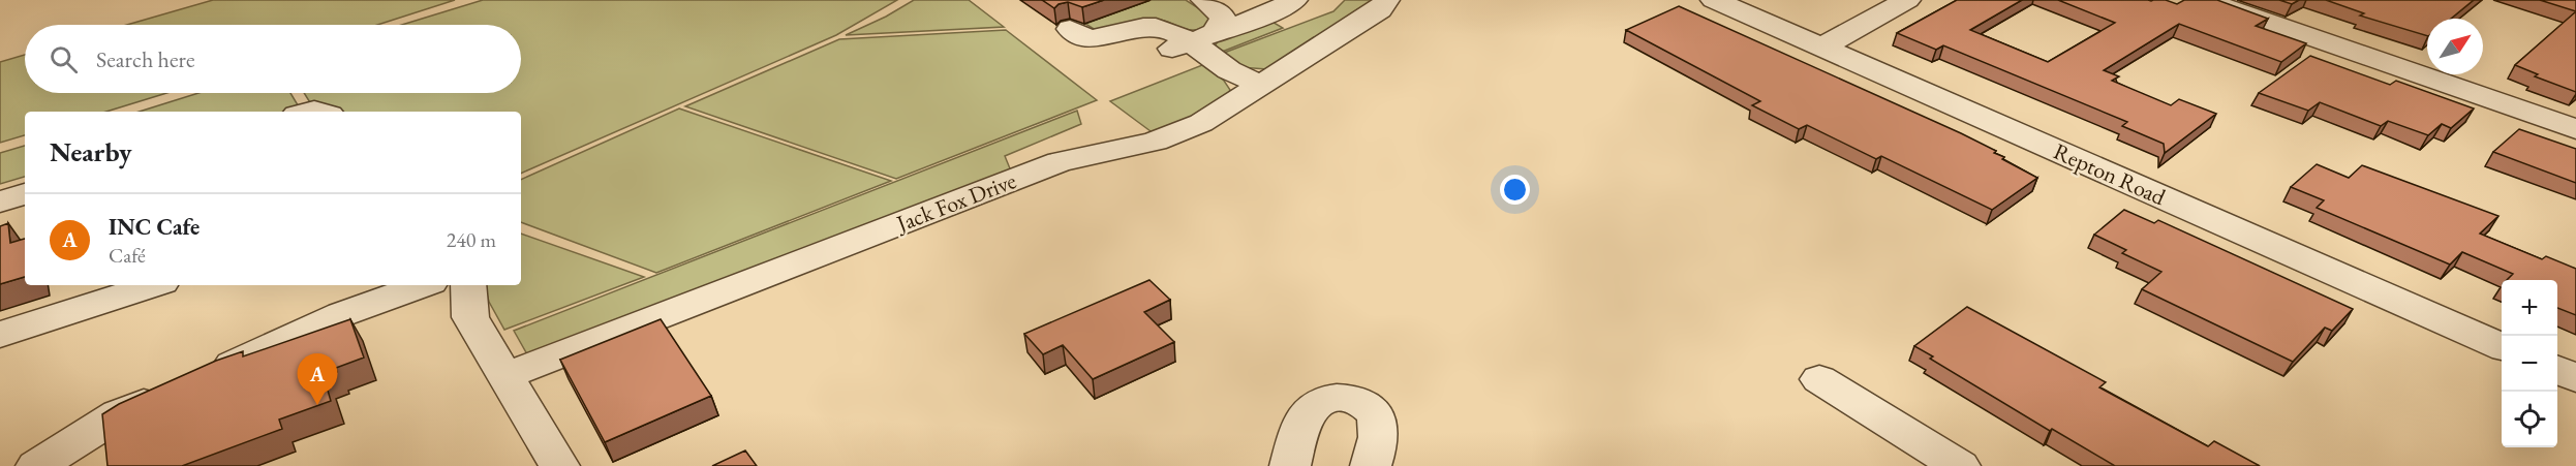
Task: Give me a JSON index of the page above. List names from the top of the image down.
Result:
{
  "streets": {
    "street": ["Repton Road", "Jack Fox Drive"]
  },
  "north": "top right",
  "page": {
    "search": "Search here",
    "heading": "Nearby",
    "list": [
      {
        "mark": "A",
        "name": "INC Cafe",
        "note": "Café",
        "value": "240 m"
      }
    ],
    "map_buttons": ["+", "−"],
    "pins": "A"
  }
}
